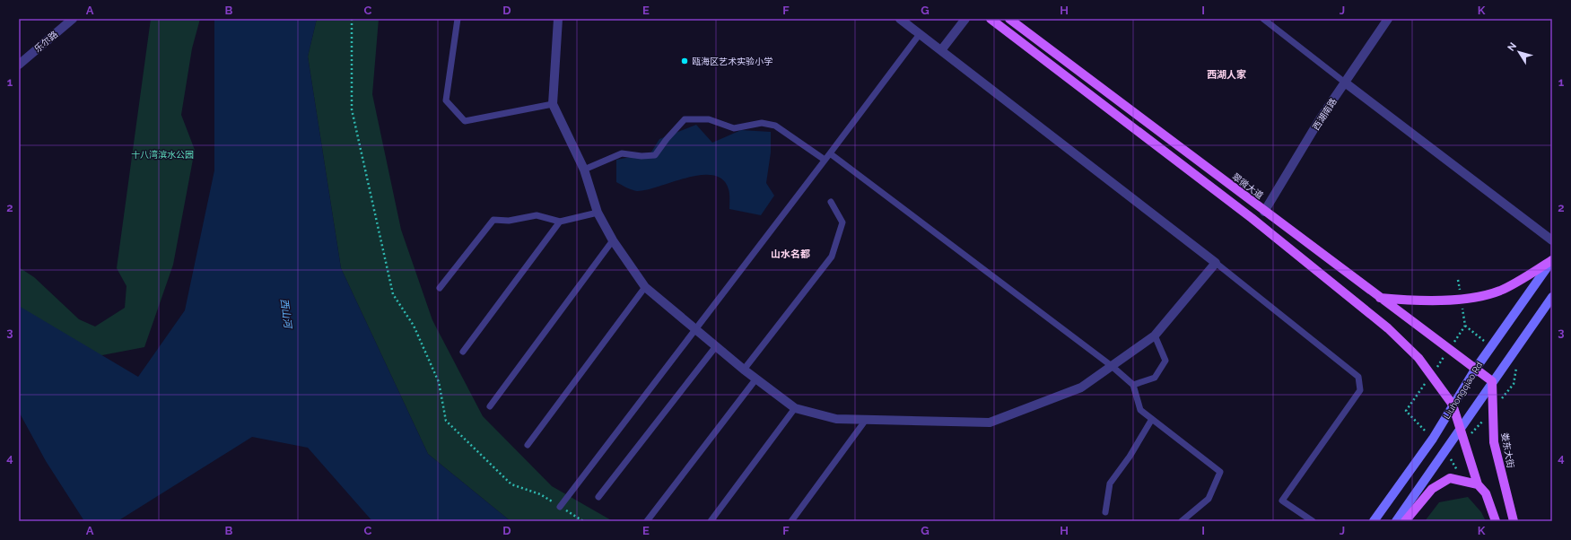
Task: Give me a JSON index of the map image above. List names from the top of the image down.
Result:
{
  "streets": {
    "main road": ["翠微大道", "Liuhongqiao Rd", "娄东大街"],
    "street": ["乐尔路", "西湖南路"]
  },
  "crossings": [
    ["西湖南路", "翠微大道"],
    ["翠微大道", "Liuhongqiao Rd"],
    ["翠微大道", "娄东大街"]
  ],
  "districts": ["西湖人家", "山水名都"],
  "water": ["西山河"],
  "parks": ["十八湾滨水公园"],
  "places": ["瓯海区艺术实验小学"],
  "north": "top left",
  "grid": {
    "columns": [
      "A",
      "B",
      "C",
      "D",
      "E",
      "F",
      "G",
      "H",
      "I",
      "J",
      "K"
    ],
    "rows": [
      "1",
      "2",
      "3",
      "4"
    ]
  }
}
